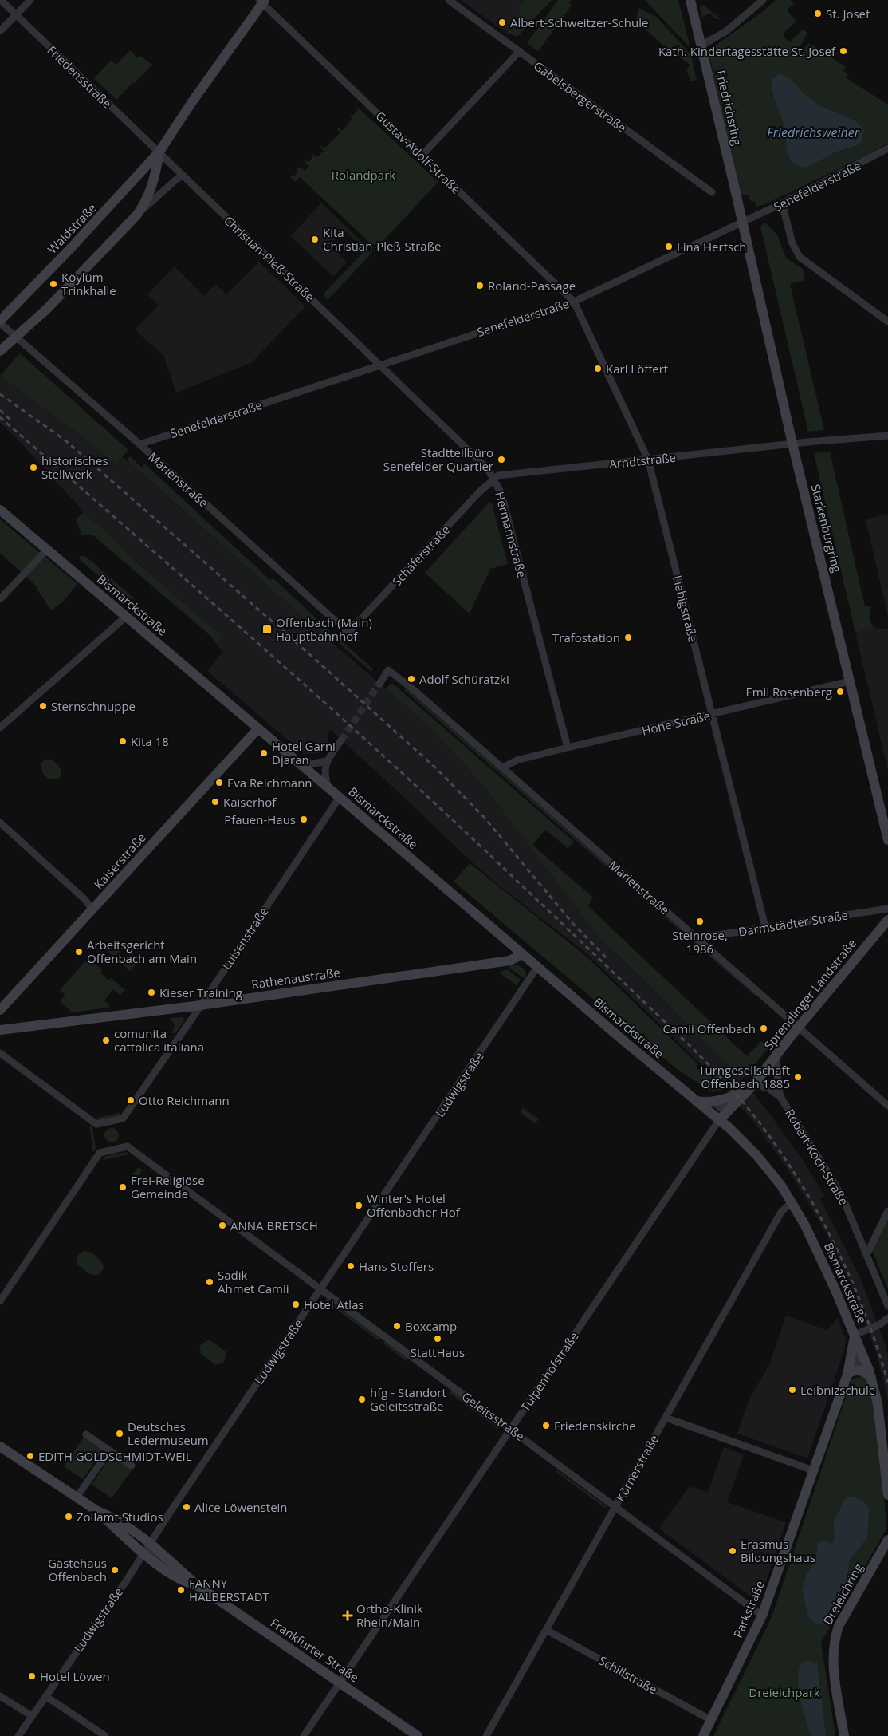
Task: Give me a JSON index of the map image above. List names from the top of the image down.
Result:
{
  "streets": {
    "main road": [
      "Friedrichsring",
      "Waldstraße",
      "Starkenburgring",
      "Bismarckstraße",
      "Kaiserstraße",
      "Rathenaustraße",
      "Sprendlinger Landstraße",
      "Dreieichring",
      "Parkstraße",
      "Frankfurter Straße"
    ],
    "street": [
      "Friedensstraße",
      "Gabelsbergerstraße",
      "Gustav-Adolf-Straße",
      "Senefelderstraße",
      "Christian-Pleß-Straße",
      "Arndtstraße",
      "Marienstraße",
      "Hermannstraße",
      "Schäferstraße",
      "Liebigstraße",
      "Hohe Straße",
      "Darmstädter Straße",
      "Luisenstraße",
      "Ludwigstraße",
      "Robert-Koch-Straße",
      "Tulpenhofstraße",
      "Geleitsstraße",
      "Körnerstraße",
      "Schillstraße"
    ]
  },
  "crossings": [
    ["Friedensstraße", "Waldstraße"],
    ["Friedensstraße", "Christian-Pleß-Straße"],
    ["Friedrichsring", "Senefelderstraße"],
    ["Friedrichsring", "Starkenburgring"],
    ["Gustav-Adolf-Straße", "Senefelderstraße"],
    ["Gustav-Adolf-Straße", "Waldstraße"],
    ["Gustav-Adolf-Straße", "Liebigstraße"],
    ["Senefelderstraße", "Christian-Pleß-Straße"],
    ["Senefelderstraße", "Marienstraße"],
    ["Senefelderstraße", "Starkenburgring"],
    ["Senefelderstraße", "Hermannstraße"],
    ["Senefelderstraße", "Liebigstraße"],
    ["Waldstraße", "Christian-Pleß-Straße"],
    ["Waldstraße", "Marienstraße"],
    ["Christian-Pleß-Straße", "Hermannstraße"],
    ["Arndtstraße", "Starkenburgring"],
    ["Arndtstraße", "Hermannstraße"],
    ["Arndtstraße", "Schäferstraße"],
    ["Arndtstraße", "Liebigstraße"],
    ["Marienstraße", "Schäferstraße"],
    ["Marienstraße", "Hohe Straße"],
    ["Marienstraße", "Darmstädter Straße"],
    ["Marienstraße", "Sprendlinger Landstraße"],
    ["Starkenburgring", "Hohe Straße"],
    ["Hermannstraße", "Schäferstraße"],
    ["Hermannstraße", "Hohe Straße"],
    ["Bismarckstraße", "Kaiserstraße"],
    ["Bismarckstraße", "Luisenstraße"],
    ["Bismarckstraße", "Rathenaustraße"],
    ["Bismarckstraße", "Sprendlinger Landstraße"],
    ["Bismarckstraße", "Ludwigstraße"],
    ["Bismarckstraße", "Tulpenhofstraße"],
    ["Bismarckstraße", "Körnerstraße"],
    ["Bismarckstraße", "Parkstraße"],
    ["Liebigstraße", "Hohe Straße"],
    ["Liebigstraße", "Darmstädter Straße"],
    ["Luisenstraße", "Rathenaustraße"],
    ["Sprendlinger Landstraße", "Robert-Koch-Straße"],
    ["Sprendlinger Landstraße", "Tulpenhofstraße"],
    ["Ludwigstraße", "Geleitsstraße"],
    ["Ludwigstraße", "Frankfurter Straße"],
    ["Tulpenhofstraße", "Geleitsstraße"],
    ["Tulpenhofstraße", "Frankfurter Straße"],
    ["Geleitsstraße", "Körnerstraße"],
    ["Geleitsstraße", "Parkstraße"],
    ["Körnerstraße", "Schillstraße"],
    ["Parkstraße", "Schillstraße"]
  ],
  "water": ["Friedrichsweiher"],
  "parks": ["Rolandpark", "Dreieichpark"],
  "places": {
    "other": [
      "St. Josef",
      "Albert-Schweitzer-Schule",
      "Kath. Kindertagesstätte St. Josef",
      "Kita Christian-Pleß-Straße",
      "Lina Hertsch",
      "Köylüm Trinkhalle",
      "Roland-Passage",
      "Karl Löffert",
      "Stadtteilbüro Senefelder Quartier",
      "historisches Stellwerk",
      "Trafostation",
      "Adolf Schüratzki",
      "Emil Rosenberg",
      "Sternschnuppe",
      "Kita 18",
      "Hotel Garni Djaran",
      "Eva Reichmann",
      "Kaiserhof",
      "Pfauen-Haus",
      "Steinrose, 1986",
      "Arbeitsgericht Offenbach am Main",
      "Kieser Training",
      "Camii Offenbach",
      "comunita cattolica italiana",
      "Turngesellschaft Offenbach 1885",
      "Otto Reichmann",
      "Frei-Religiöse Gemeinde",
      "Winter's Hotel Offenbacher Hof",
      "ANNA BRETSCH",
      "Hans Stoffers",
      "Sadik Ahmet Camii",
      "Hotel Atlas",
      "Boxcamp",
      "StattHaus",
      "Leibnizschule",
      "hfg - Standort Geleitsstraße",
      "Friedenskirche",
      "Deutsches Ledermuseum",
      "EDITH GOLDSCHMIDT-WEIL",
      "Alice Löwenstein",
      "Zollamt Studios",
      "Erasmus Bildungshaus",
      "Gästehaus Offenbach",
      "FANNY HALBERSTADT",
      "Hotel Löwen"
    ],
    "transit": ["Offenbach (Main) Hauptbahnhof"],
    "health": ["Ortho-Klinik Rhein/Main"]
  }
}
